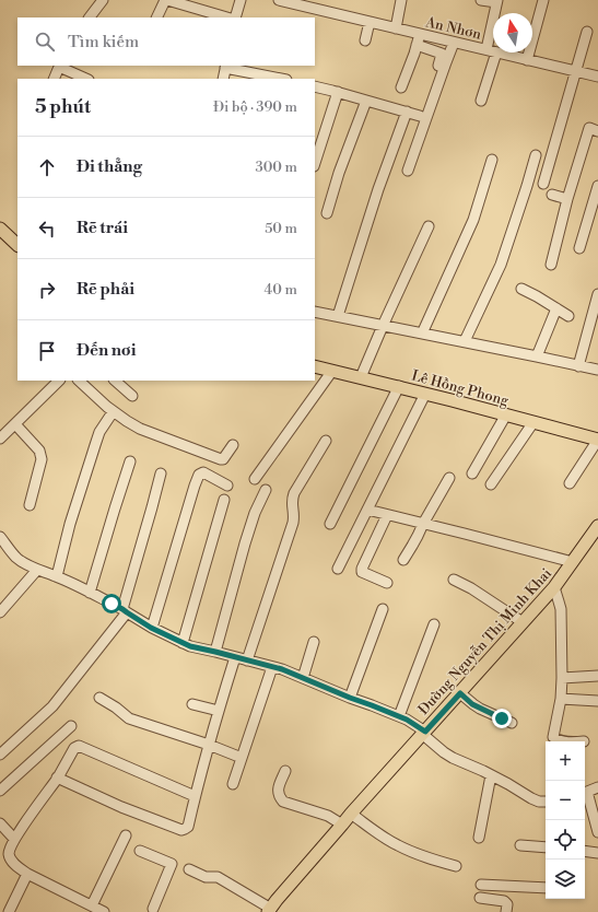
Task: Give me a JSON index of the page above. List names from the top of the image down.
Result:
{
  "streets": {
    "main road": ["Lê Hồng Phong", "Đường Nguyễn Thị Minh Khai"],
    "street": ["An Nhơn"]
  },
  "north": "top",
  "page": {
    "search": "Tìm kiếm",
    "heading": ["5 phút", "Đi bộ · 390 m"],
    "list": [
      ["Đi thẳng", "300 m"],
      ["Rẽ trái", "50 m"],
      ["Rẽ phải", "40 m"],
      "Đến nơi"
    ],
    "map_buttons": ["+", "−"]
  }
}
